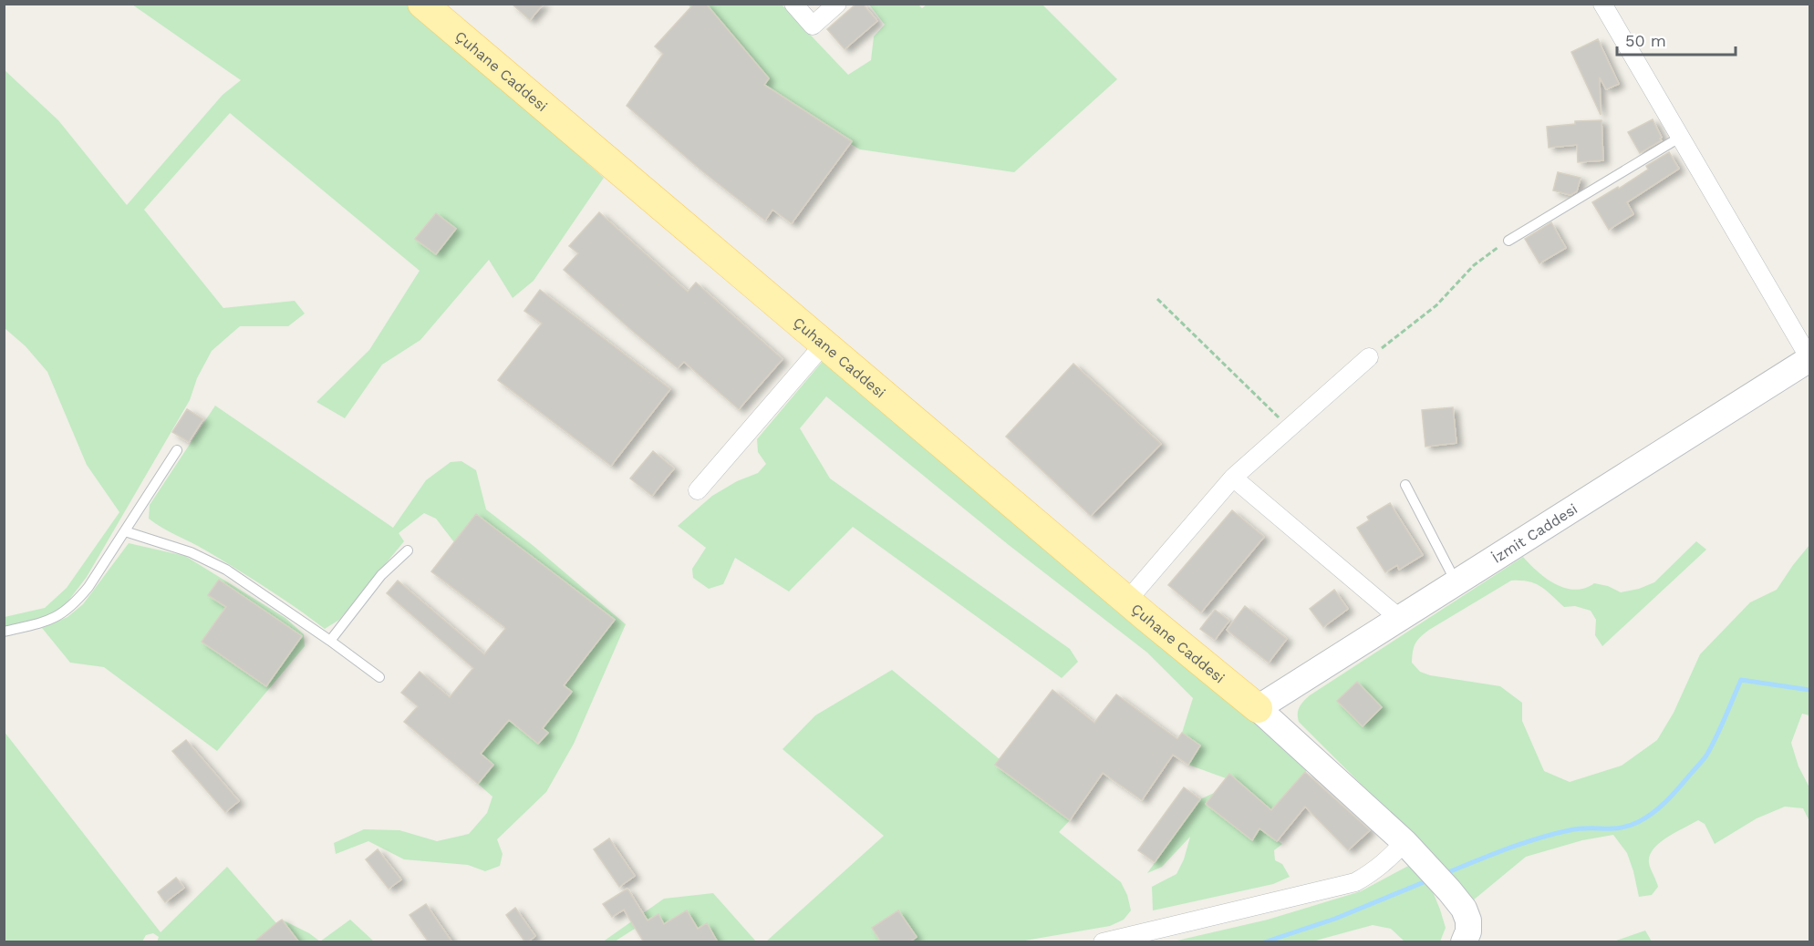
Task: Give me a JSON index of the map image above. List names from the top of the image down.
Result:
{
  "streets": {
    "main road": ["Çuhane Caddesi", "İzmit Caddesi"]
  },
  "crossings": [
    ["Çuhane Caddesi", "İzmit Caddesi"]
  ],
  "scale_bar": "50 m"
}
